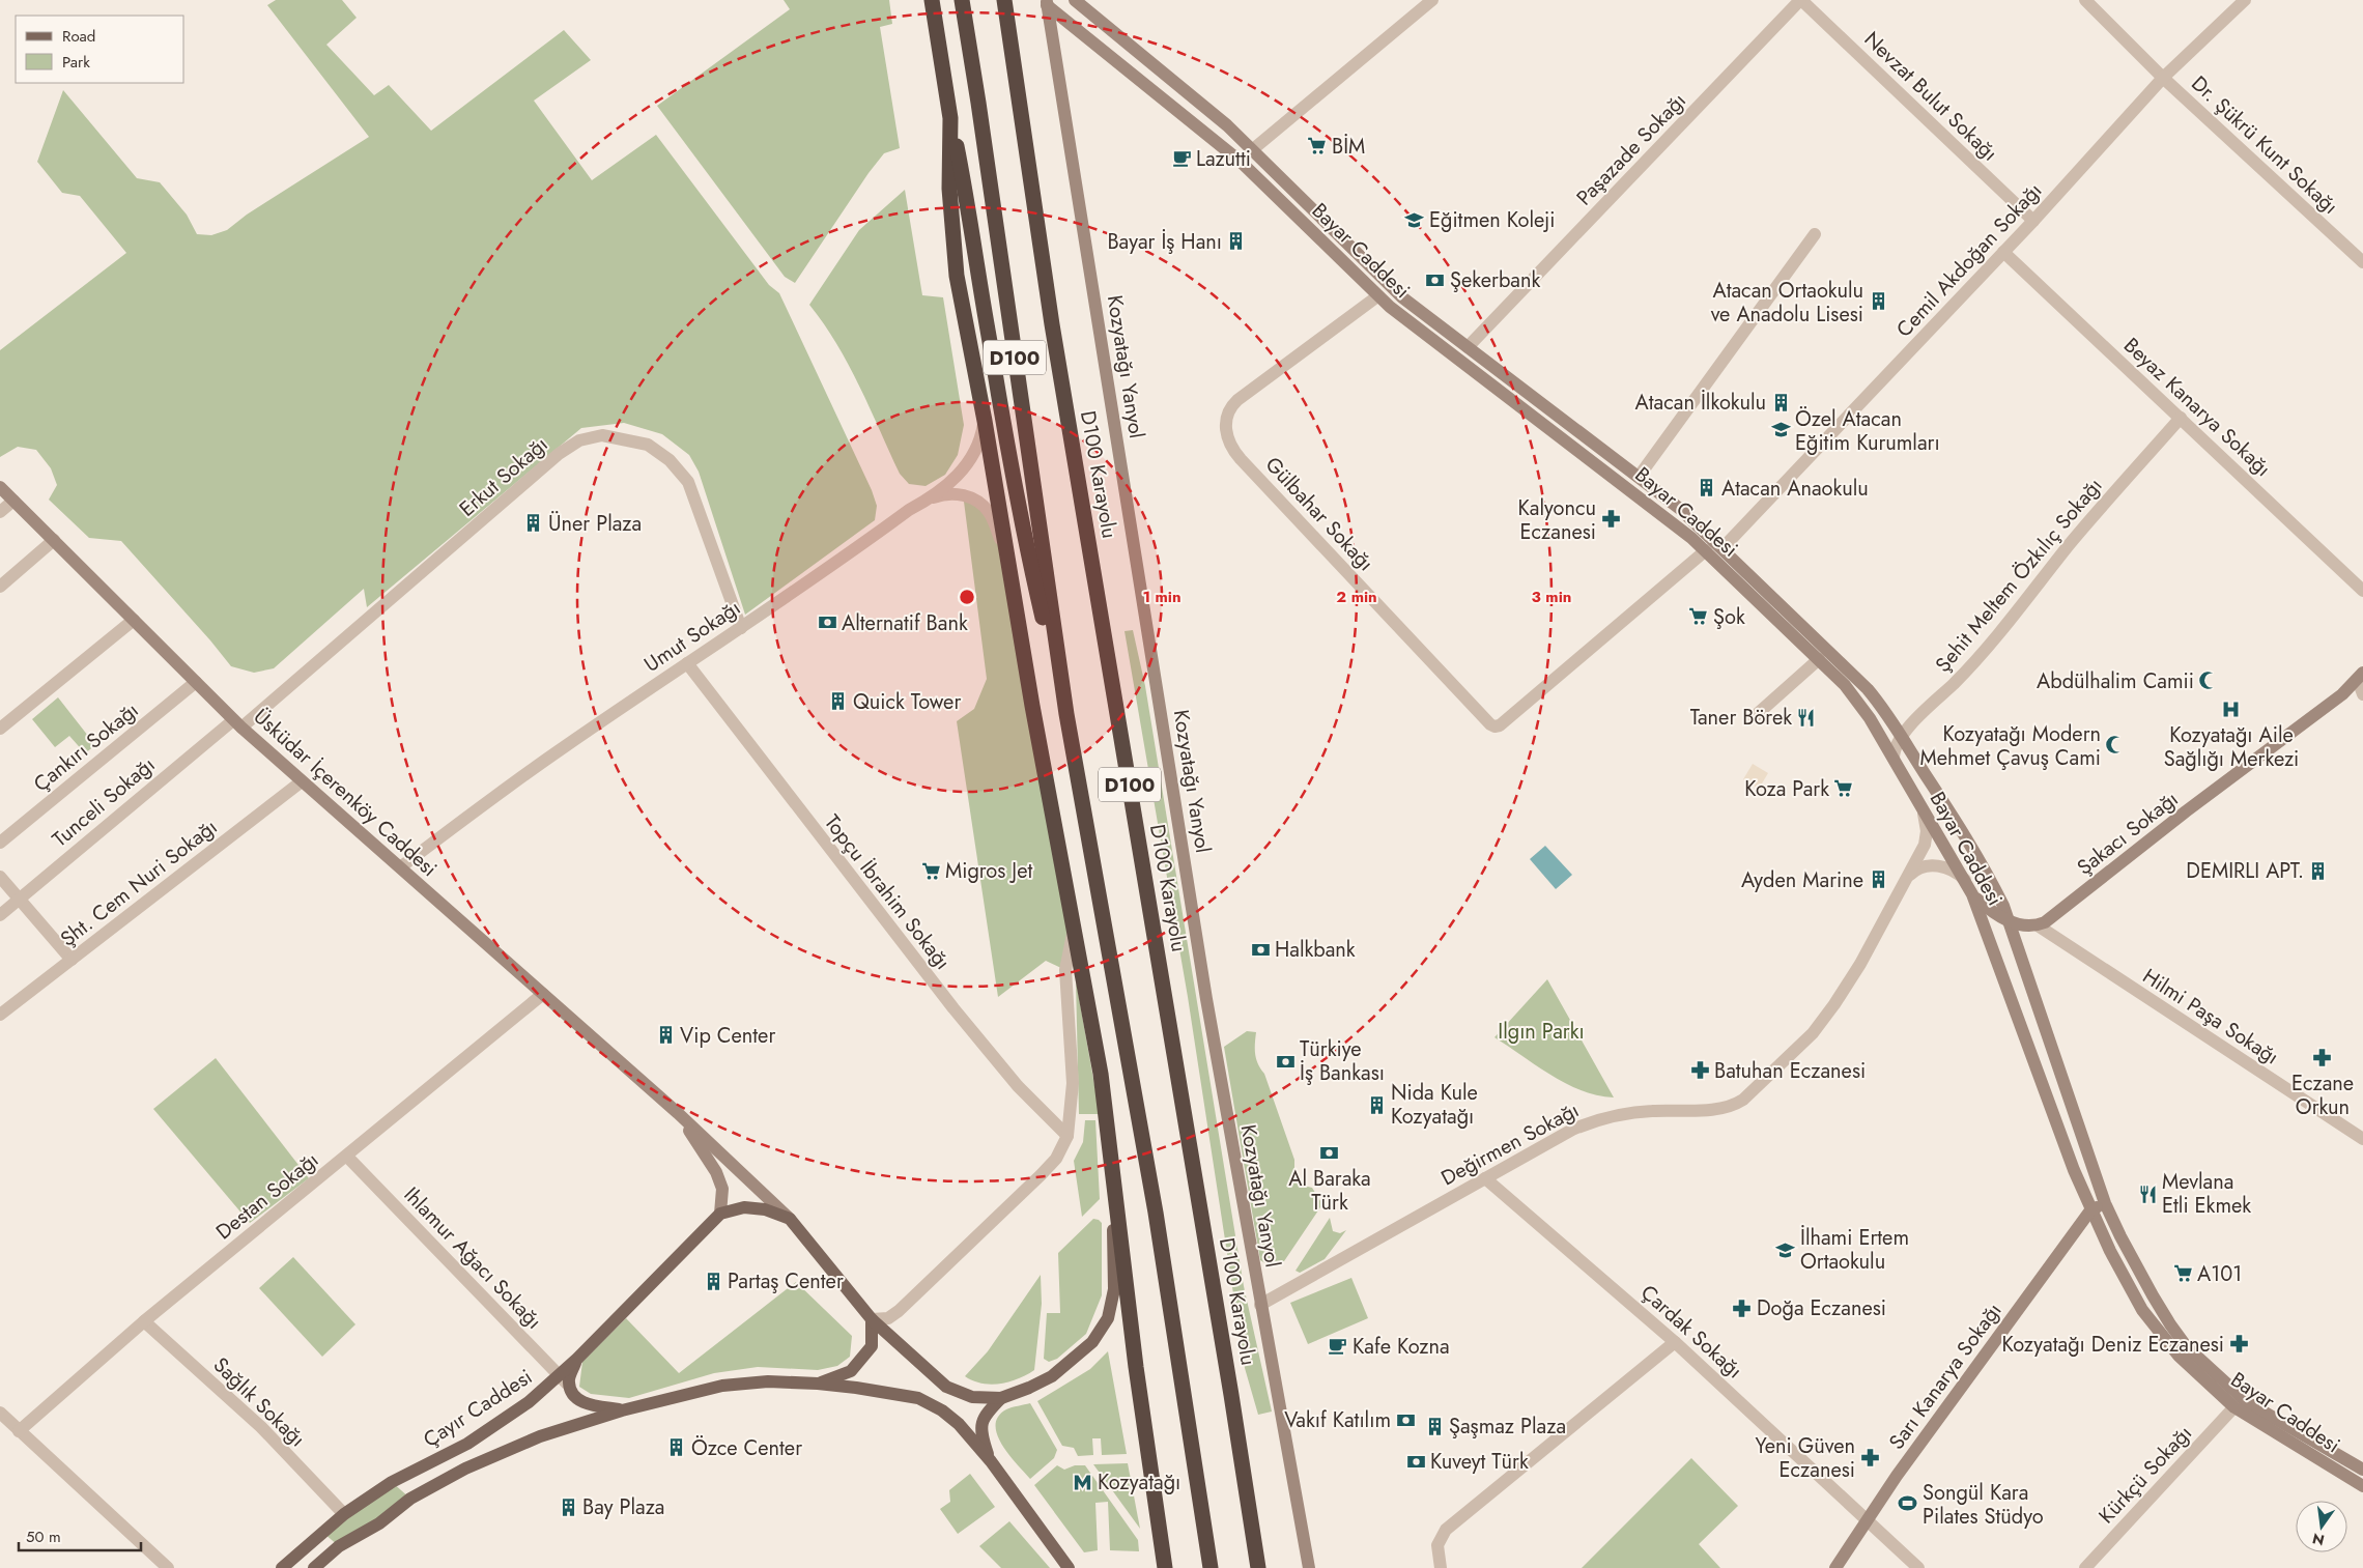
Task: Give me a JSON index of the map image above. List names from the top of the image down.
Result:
{
  "streets": {
    "highway": ["D100", "D100 Karayolu"],
    "main road": [
      "Bayar Caddesi",
      "Kozyatağı Yanyol",
      "Üsküdar İçerenköy Caddesi",
      "Şakacı Sokağı",
      "Sarı Kanarya Sokağı",
      "Çayır Caddesi"
    ],
    "street": [
      "Nevzat Bulut Sokağı",
      "Dr. Şükrü Kunt Sokağı",
      "Paşazade Sokağı",
      "Cemil Akdoğan Sokağı",
      "Beyaz Kanarya Sokağı",
      "Erkut Sokağı",
      "Gülbahar Sokağı",
      "Şehit Meltem Özkılıç Sokağı",
      "Umut Sokağı",
      "Çankırı Sokağı",
      "Tunceli Sokağı",
      "Şht. Cem Nuri Sokağı",
      "Topçu İbrahim Sokağı",
      "Hilmi Paşa Sokağı",
      "Değirmen Sokağı",
      "Destan Sokağı",
      "Ihlamur Ağacı Sokağı",
      "Çardak Sokağı",
      "Sağlık Sokağı",
      "Kürkçü Sokağı"
    ]
  },
  "crossings": [
    ["Nevzat Bulut Sokağı", "Paşazade Sokağı"],
    ["Nevzat Bulut Sokağı", "Cemil Akdoğan Sokağı"],
    ["Dr. Şükrü Kunt Sokağı", "Cemil Akdoğan Sokağı"],
    ["Paşazade Sokağı", "Bayar Caddesi"],
    ["Bayar Caddesi", "Cemil Akdoğan Sokağı"],
    ["Bayar Caddesi", "Kozyatağı Yanyol"],
    ["Bayar Caddesi", "Gülbahar Sokağı"],
    ["Bayar Caddesi", "Şehit Meltem Özkılıç Sokağı"],
    ["Bayar Caddesi", "Değirmen Sokağı"],
    ["Bayar Caddesi", "Sarı Kanarya Sokağı"],
    ["Bayar Caddesi", "Kürkçü Sokağı"],
    ["Cemil Akdoğan Sokağı", "Beyaz Kanarya Sokağı"],
    ["D100", "Umut Sokağı"],
    ["Kozyatağı Yanyol", "Değirmen Sokağı"],
    ["Beyaz Kanarya Sokağı", "Şehit Meltem Özkılıç Sokağı"],
    ["Erkut Sokağı", "Umut Sokağı"],
    ["Erkut Sokağı", "Üsküdar İçerenköy Caddesi"],
    ["Erkut Sokağı", "Tunceli Sokağı"],
    ["Umut Sokağı", "Üsküdar İçerenköy Caddesi"],
    ["Umut Sokağı", "Topçu İbrahim Sokağı"],
    ["Çankırı Sokağı", "Üsküdar İçerenköy Caddesi"],
    ["Üsküdar İçerenköy Caddesi", "Tunceli Sokağı"],
    ["Üsküdar İçerenköy Caddesi", "Şht. Cem Nuri Sokağı"],
    ["Üsküdar İçerenköy Caddesi", "Destan Sokağı"],
    ["Üsküdar İçerenköy Caddesi", "Çayır Caddesi"],
    ["Şakacı Sokağı", "Hilmi Paşa Sokağı"],
    ["Değirmen Sokağı", "Çardak Sokağı"],
    ["Destan Sokağı", "Ihlamur Ağacı Sokağı"],
    ["Destan Sokağı", "Sağlık Sokağı"],
    ["Ihlamur Ağacı Sokağı", "Çayır Caddesi"],
    ["Çardak Sokağı", "Sarı Kanarya Sokağı"],
    ["Sağlık Sokağı", "Çayır Caddesi"]
  ],
  "parks": ["Ilgın Parkı"],
  "places": {
    "supermarket": [
      "BİM",
      "Şok",
      "Koza Park",
      "Migros Jet",
      "A101"
    ],
    "cafe": ["Lazutti", "Kafe Kozna"],
    "school or university": ["Eğitmen Koleji", "Özel Atacan Eğitim Kurumları", "İlhami Ertem Ortaokulu"],
    "building": [
      "Bayar İş Hanı",
      "Atacan Ortaokulu ve Anadolu Lisesi",
      "Atacan İlkokulu",
      "Atacan Anaokulu",
      "Üner Plaza",
      "Quick Tower",
      "DEMIRLI APT.",
      "Ayden Marine",
      "Vip Center",
      "Nida Kule Kozyatağı",
      "Partaş Center",
      "Şaşmaz Plaza",
      "Özce Center",
      "Bay Plaza"
    ],
    "bank": [
      "Şekerbank",
      "Alternatif Bank",
      "Halkbank",
      "Türkiye İş Bankası",
      "Al Baraka Türk",
      "Vakıf Katılım",
      "Kuveyt Türk"
    ],
    "pharmacy": [
      "Kalyoncu Eczanesi",
      "Eczane Orkun",
      "Batuhan Eczanesi",
      "Doğa Eczanesi",
      "Kozyatağı Deniz Eczanesi",
      "Yeni Güven Eczanesi"
    ],
    "mosque": ["Abdülhalim Camii", "Kozyatağı Modern Mehmet Çavuş Cami"],
    "hospital": ["Kozyatağı Aile Sağlığı Merkezi"],
    "restaurant": ["Taner Börek", "Mevlana Etli Ekmek"],
    "metro station": ["Kozyatağı"],
    "sports": ["Songül Kara Pilates Stüdyo"]
  },
  "legend": ["Road", "Park"],
  "scale_bar": "50 m",
  "north": "bottom",
  "rings": ["1 min", "2 min", "3 min"]
}
